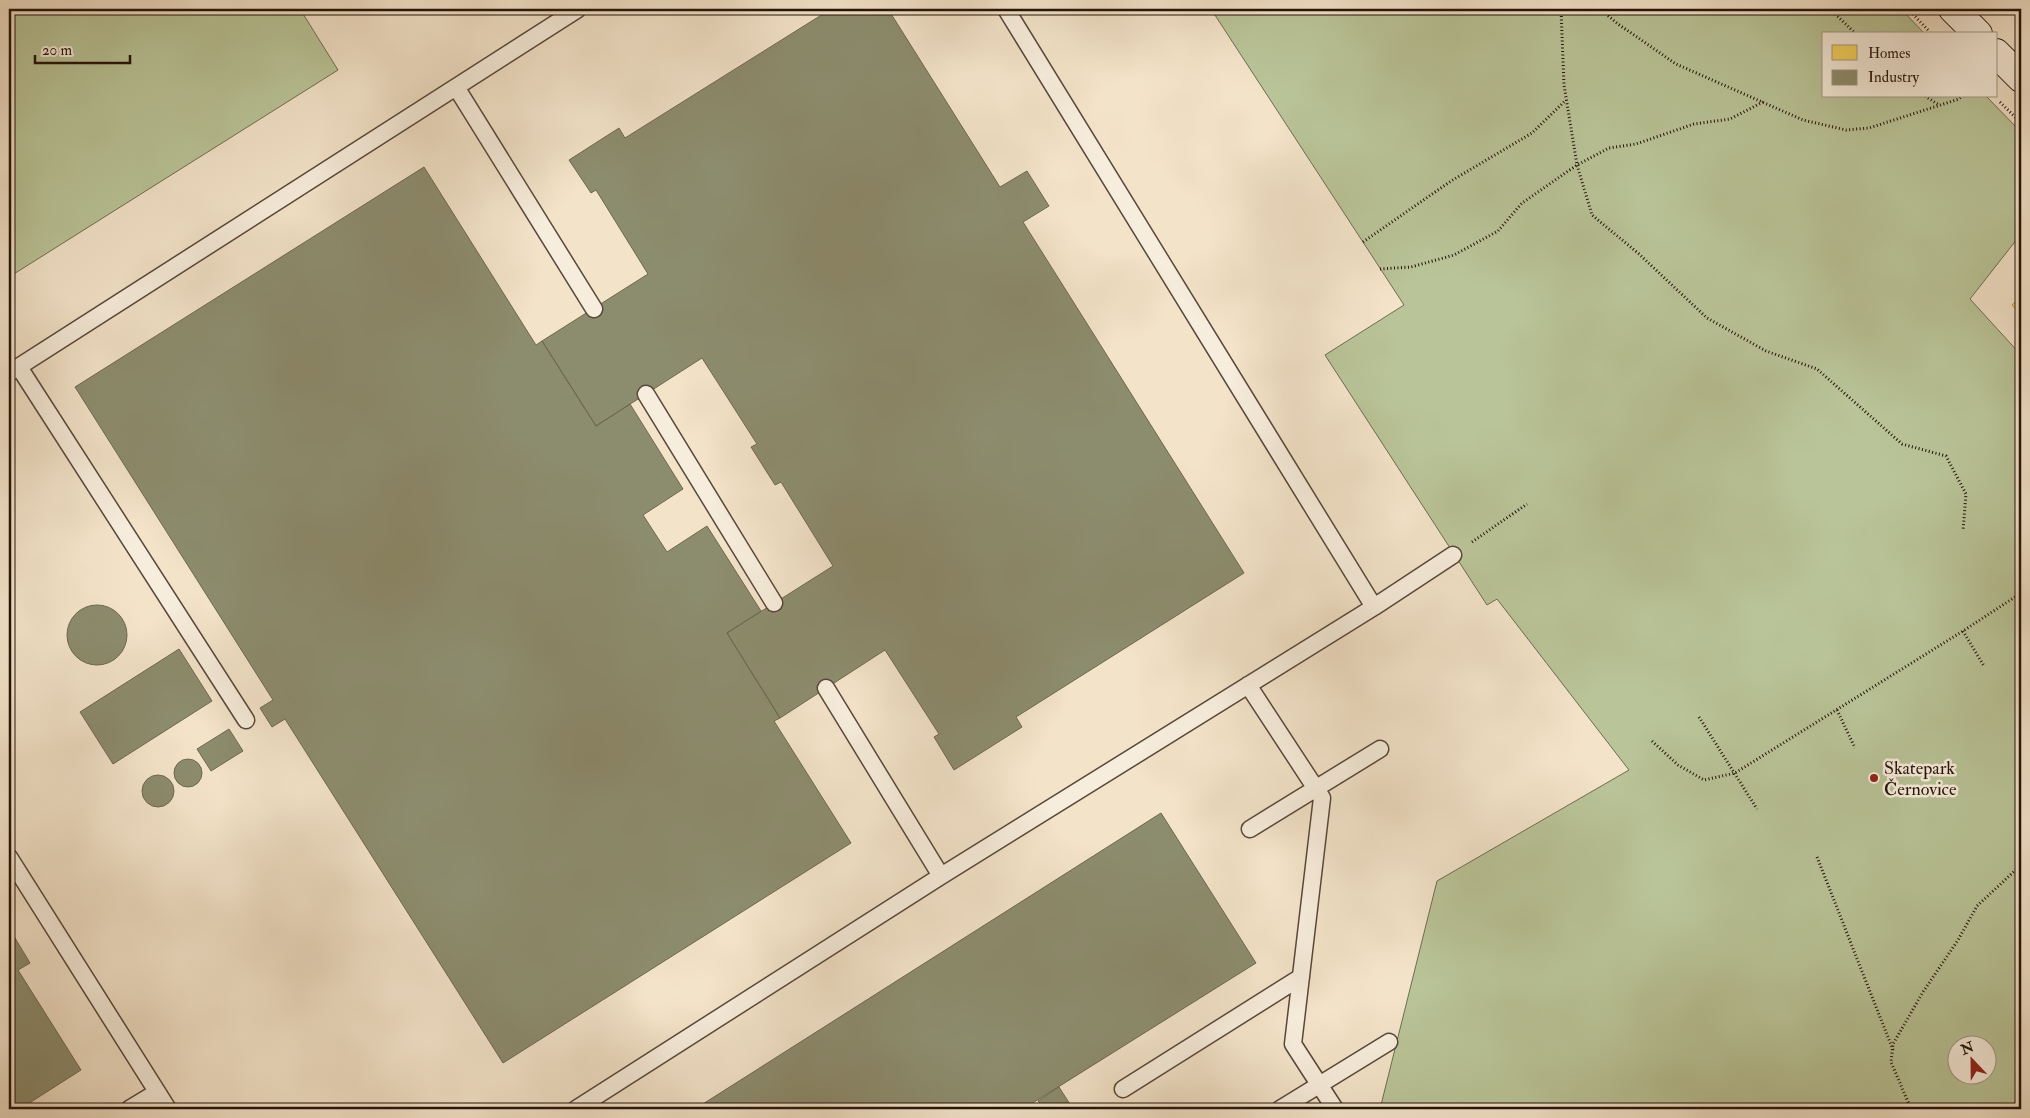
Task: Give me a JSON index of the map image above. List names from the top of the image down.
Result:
{
  "places": ["Skatepark Černovice"],
  "legend": ["Homes", "Industry"],
  "scale_bar": "20 m",
  "north": "top"
}
